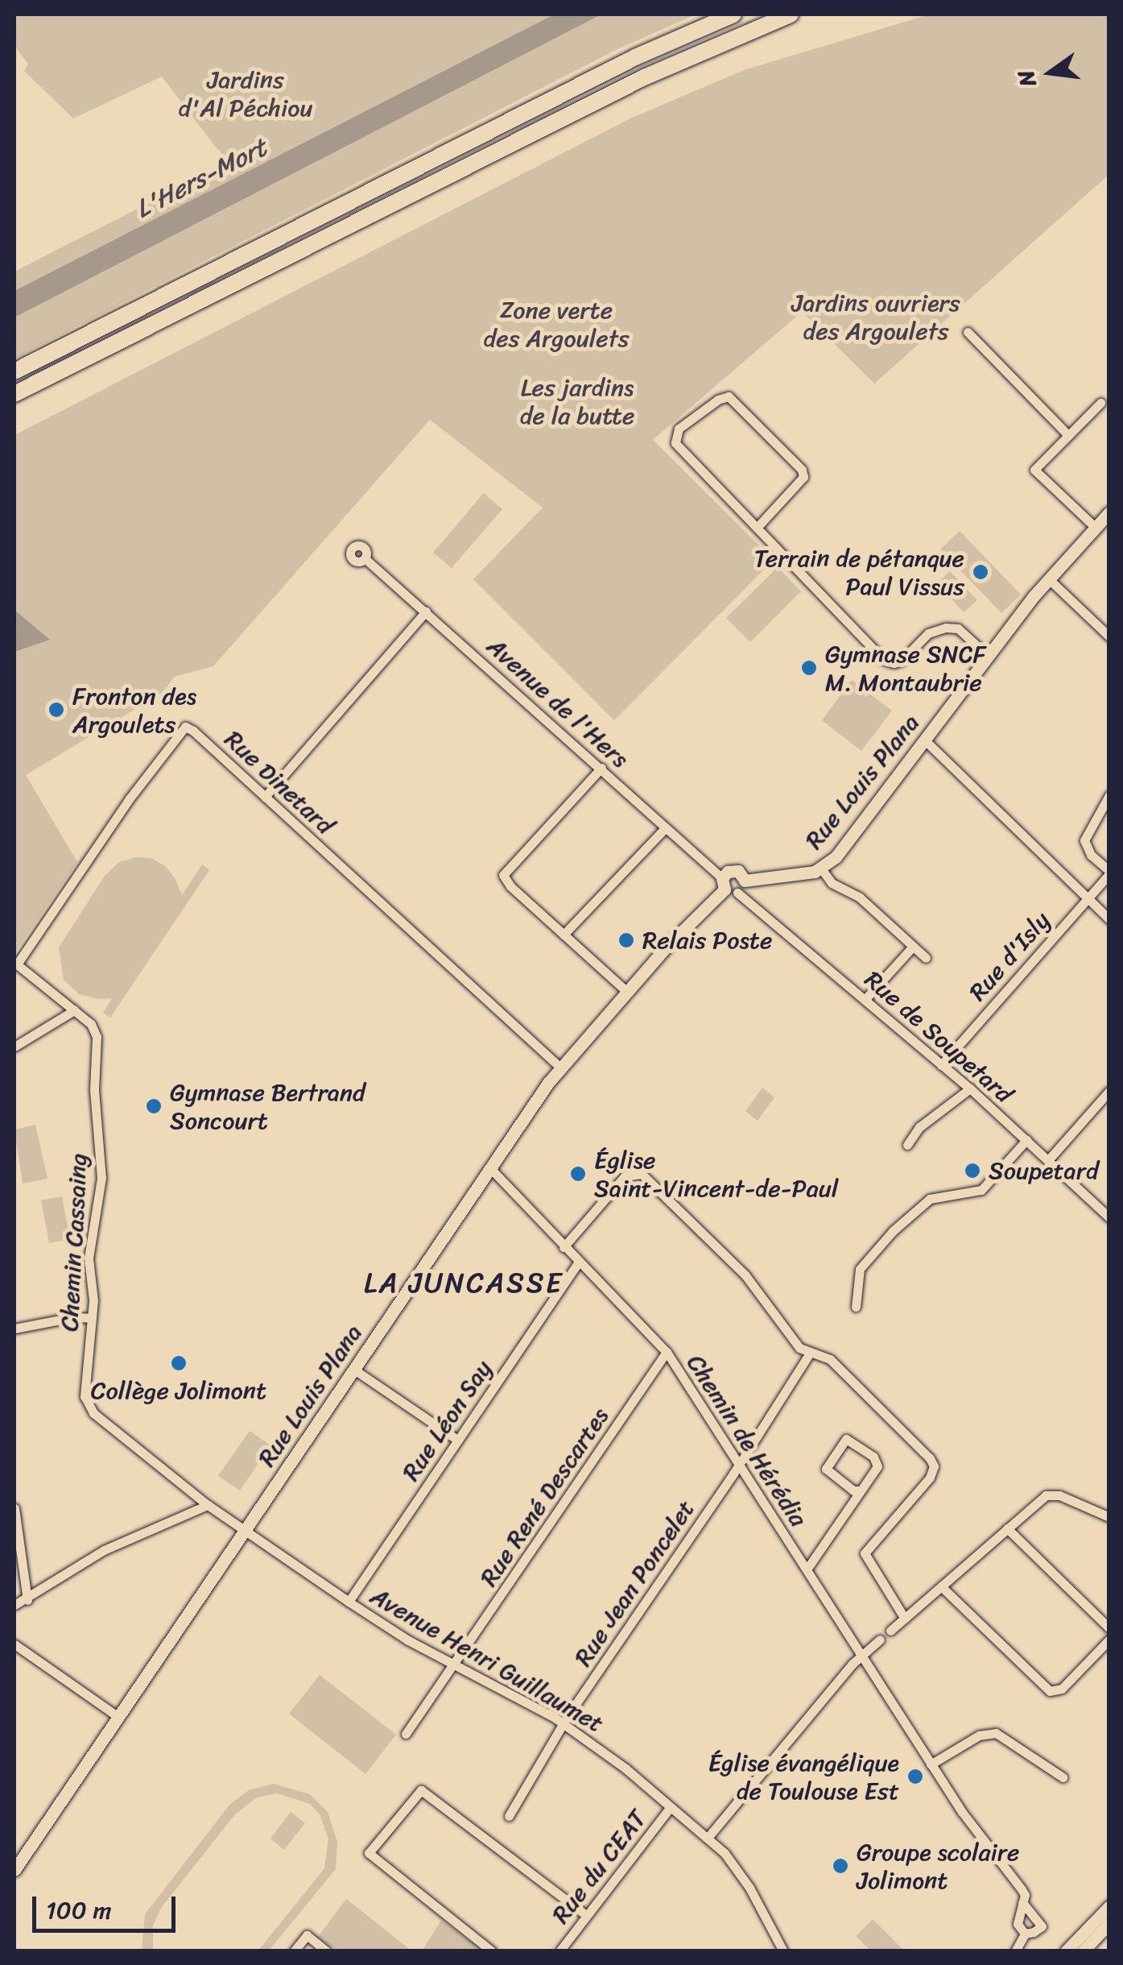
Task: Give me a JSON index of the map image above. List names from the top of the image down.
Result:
{
  "streets": {
    "street": [
      "Avenue de l'Hers",
      "Rue Louis Plana",
      "Rue Dinetard",
      "Rue d'Isly",
      "Rue de Soupetard",
      "Chemin Cassaing",
      "Rue Léon Say",
      "Chemin de Hérédia",
      "Rue René Descartes",
      "Rue Jean Poncelet",
      "Avenue Henri Guillaumet",
      "Rue du CEAT"
    ]
  },
  "crossings": [
    ["Avenue de l'Hers", "Rue Louis Plana"],
    ["Avenue de l'Hers", "Rue de Soupetard"],
    ["Rue Louis Plana", "Rue Dinetard"],
    ["Rue Louis Plana", "Rue de Soupetard"],
    ["Rue Louis Plana", "Chemin Cassaing"],
    ["Rue Louis Plana", "Chemin de Hérédia"],
    ["Rue Louis Plana", "Avenue Henri Guillaumet"],
    ["Rue Dinetard", "Chemin Cassaing"],
    ["Rue d'Isly", "Rue de Soupetard"],
    ["Chemin Cassaing", "Avenue Henri Guillaumet"],
    ["Rue Léon Say", "Chemin de Hérédia"],
    ["Rue Léon Say", "Avenue Henri Guillaumet"],
    ["Chemin de Hérédia", "Rue René Descartes"],
    ["Chemin de Hérédia", "Rue Jean Poncelet"],
    ["Rue René Descartes", "Avenue Henri Guillaumet"],
    ["Rue Jean Poncelet", "Avenue Henri Guillaumet"],
    ["Avenue Henri Guillaumet", "Rue du CEAT"]
  ],
  "districts": ["LA JUNCASSE"],
  "water": ["L'Hers-Mort"],
  "parks": [
    "Jardins d'Al Péchiou",
    "Jardins ouvriers des Argoulets",
    "Zone verte des Argoulets",
    "Les jardins de la butte"
  ],
  "places": [
    "Terrain de pétanque Paul Vissus",
    "Gymnase SNCF M. Montaubrie",
    "Fronton des Argoulets",
    "Relais Poste",
    "Gymnase Bertrand Soncourt",
    "Soupetard",
    "Église Saint-Vincent-de-Paul",
    "Collège Jolimont",
    "Église évangélique de Toulouse Est",
    "Groupe scolaire Jolimont"
  ],
  "scale_bar": "100 m",
  "north": "left"
}
